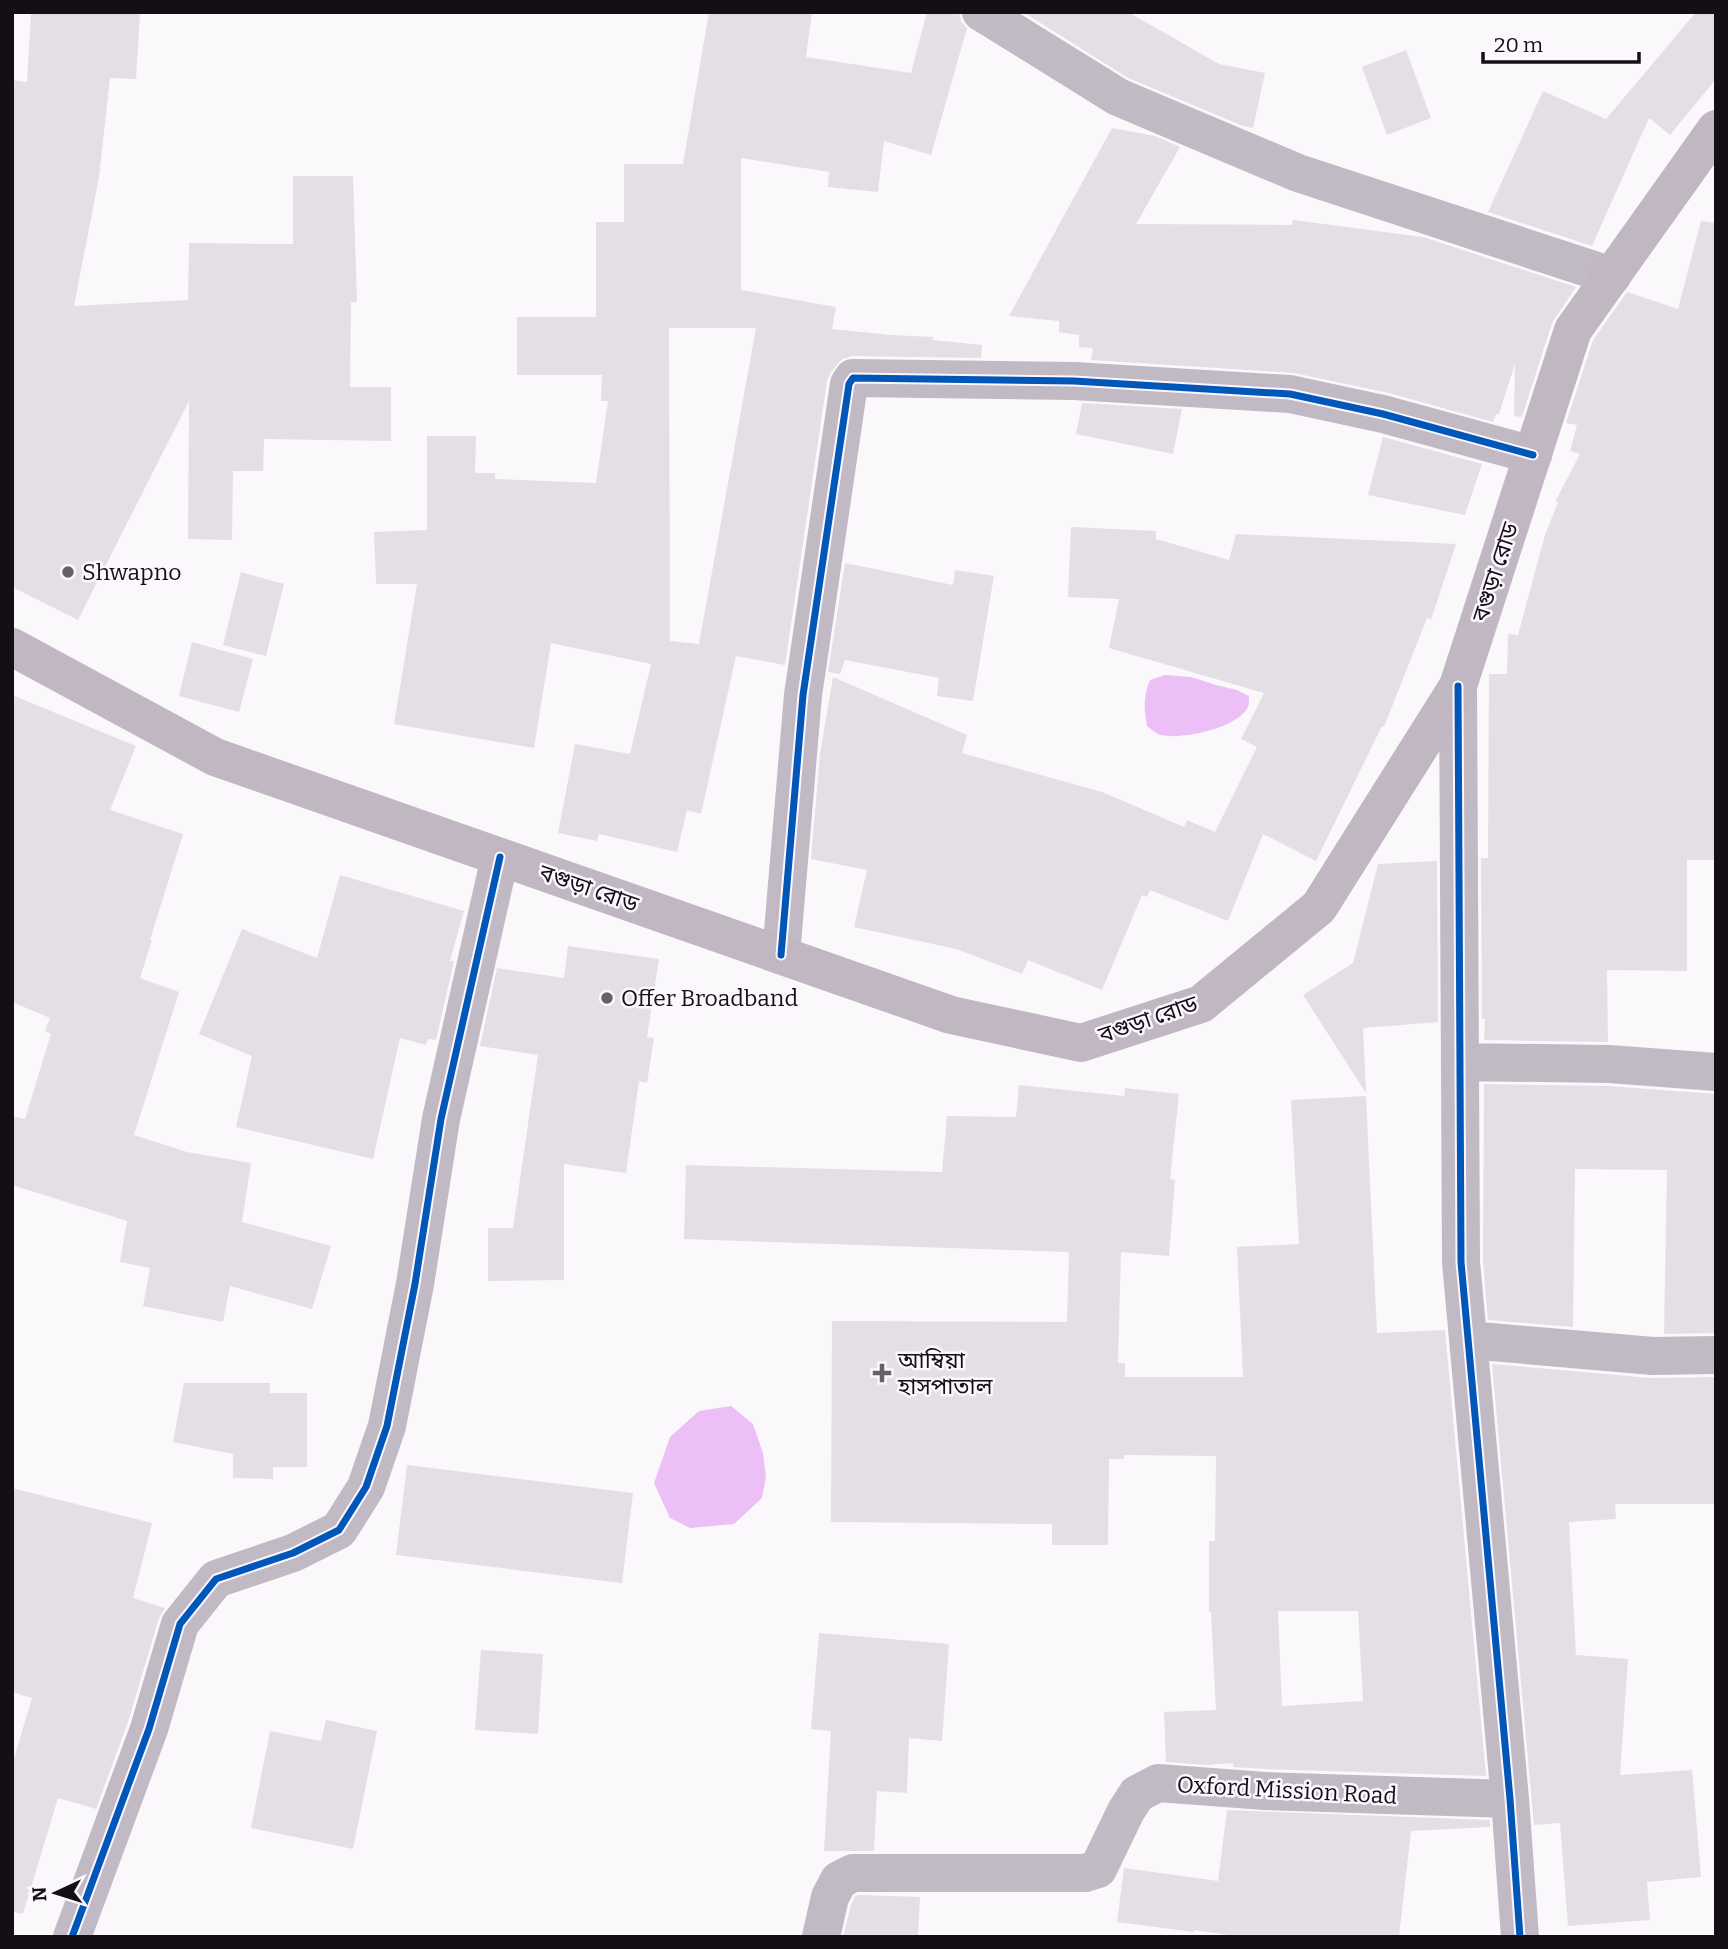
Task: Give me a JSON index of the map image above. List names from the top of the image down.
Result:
{
  "streets": {
    "main road": ["বগুড়া রোড"],
    "street": ["Oxford Mission Road"]
  },
  "places": {
    "other": ["Shwapno", "Offer Broadband"],
    "health": ["আম্বিয়া হাসপাতাল"]
  },
  "scale_bar": "20 m",
  "north": "left"
}
